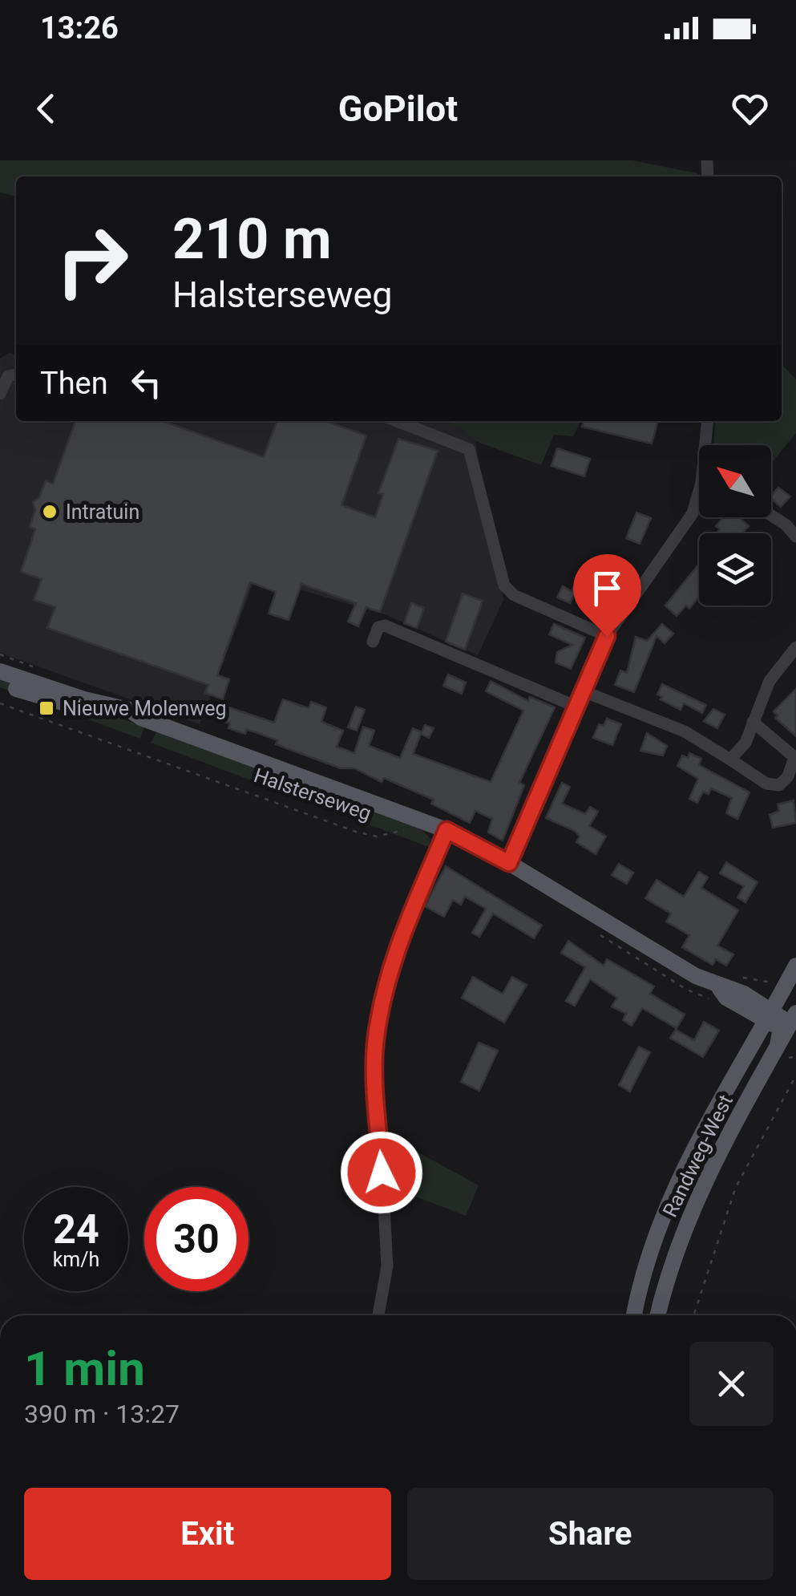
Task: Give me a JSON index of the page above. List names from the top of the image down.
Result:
{
  "streets": {
    "main road": ["Halsterseweg", "Randweg-West"]
  },
  "crossings": [
    ["Halsterseweg", "Randweg-West"]
  ],
  "places": {
    "other": ["Intratuin"],
    "transit": ["Nieuwe Molenweg"]
  },
  "north": "top left",
  "page": {
    "status": "13:26",
    "header": "GoPilot",
    "turn": ["210 m", "Halsterseweg"],
    "then": "Then",
    "speed": "24 km/h",
    "limit": "30",
    "heading": ["1 min", "390 m · 13:27"],
    "buttons": ["Exit", "Share"]
  }
}
